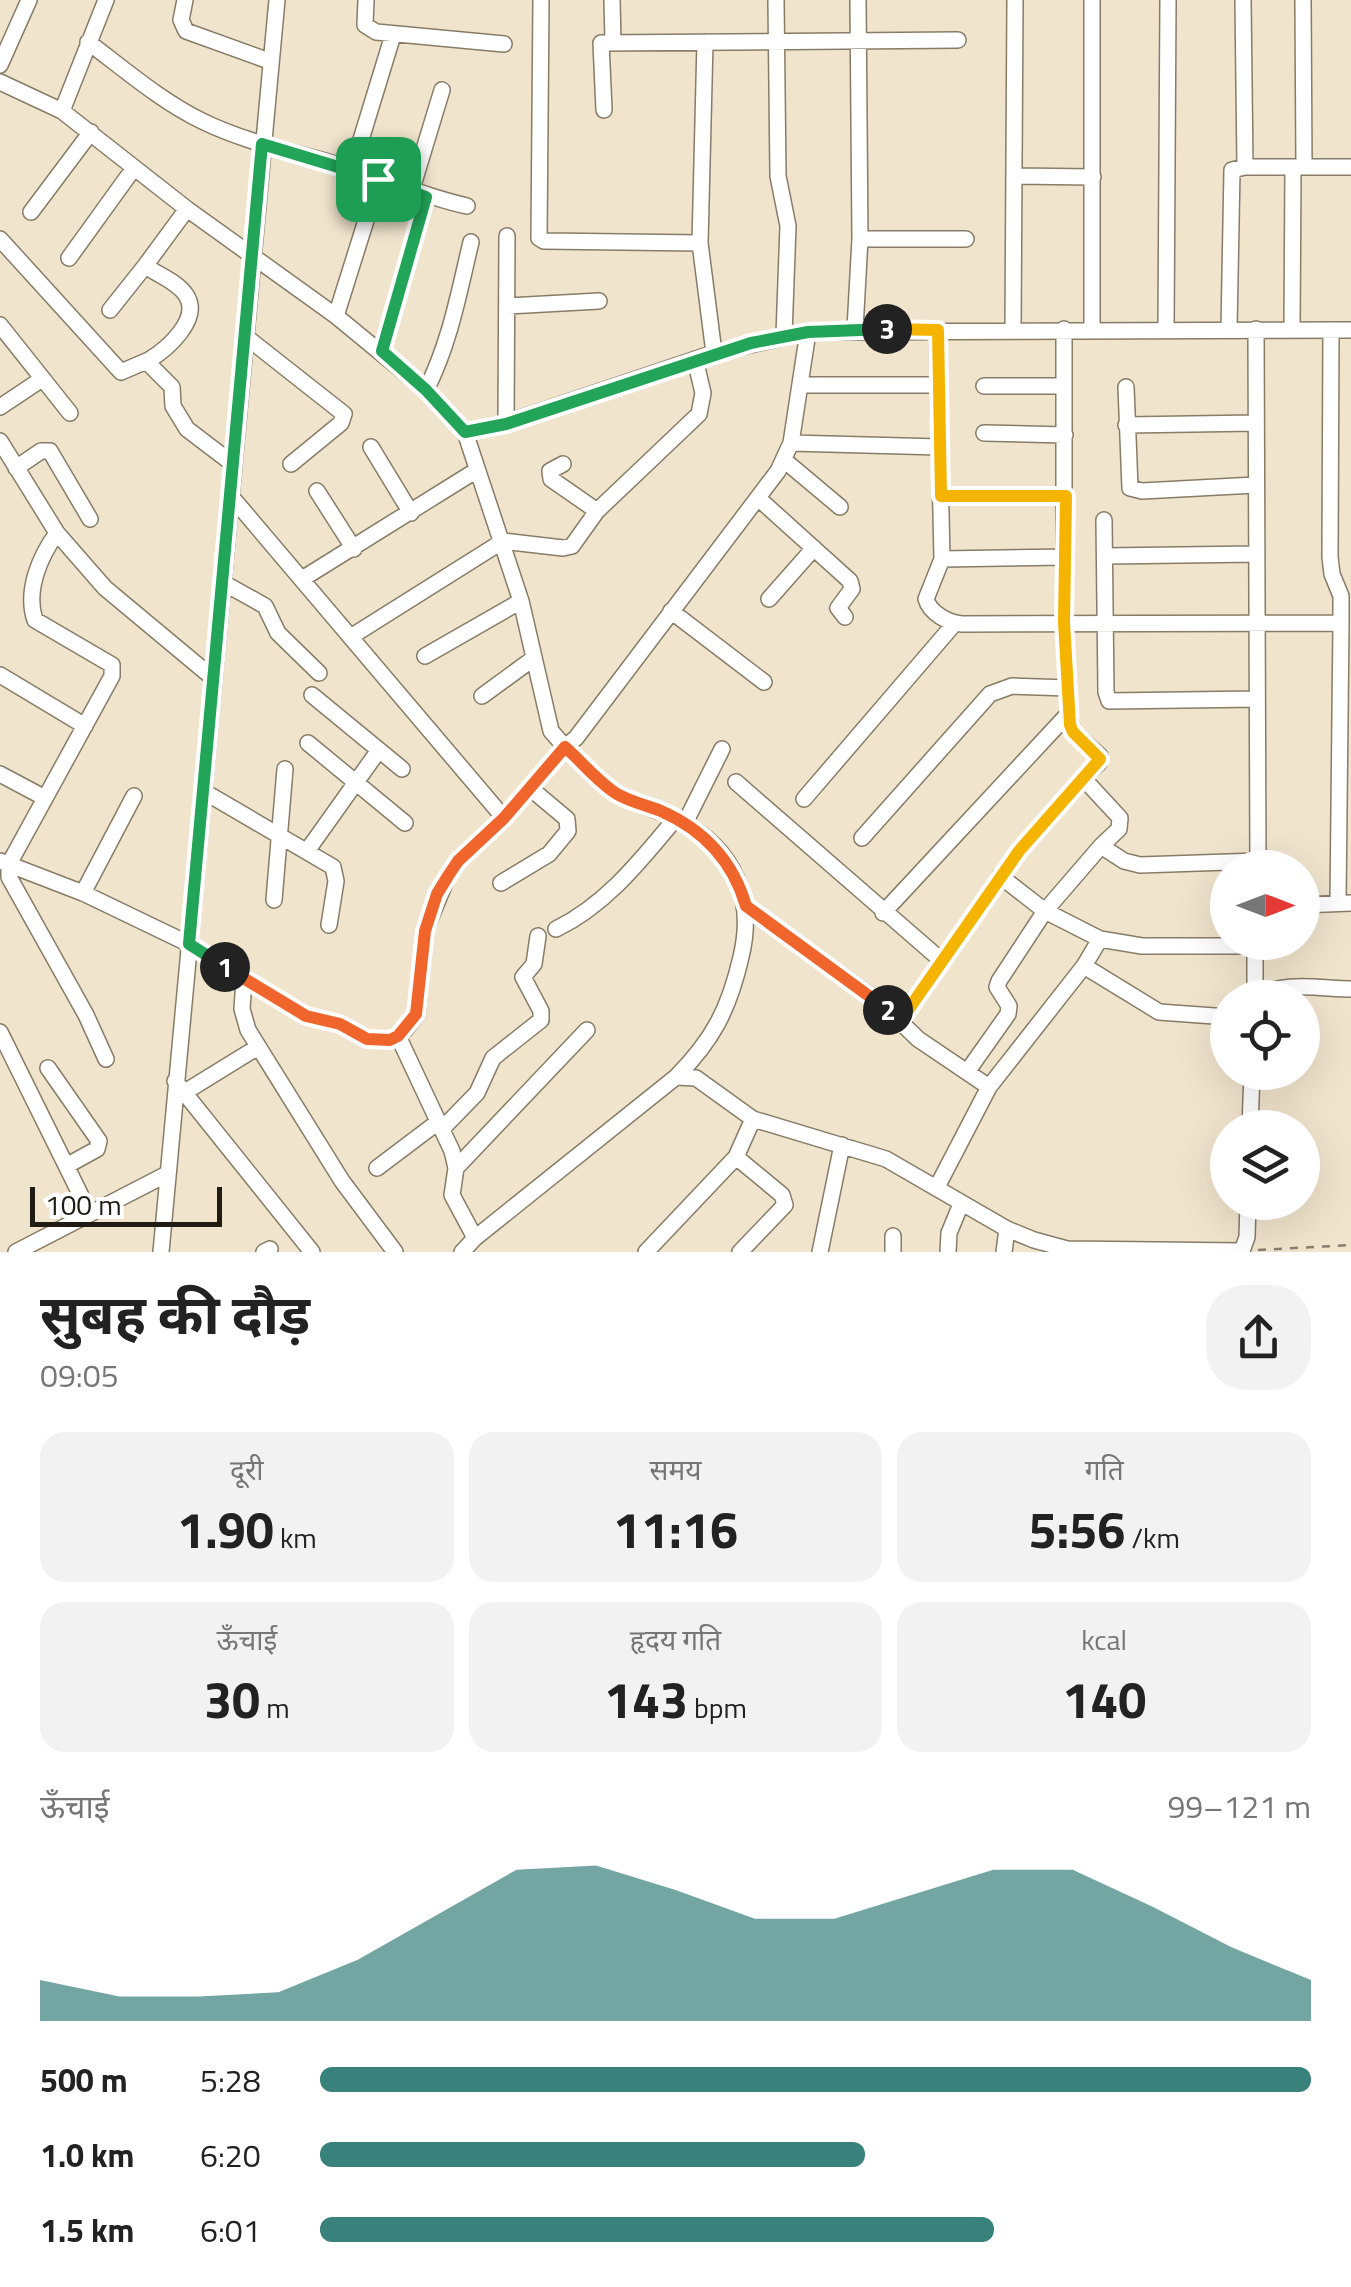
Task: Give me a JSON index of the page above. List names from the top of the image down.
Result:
{
  "scale_bar": "100 m",
  "north": "right",
  "page": {
    "pins": ["3", "1", "2"],
    "scale": "100 m",
    "heading": ["सुबह की दौड़", "09:05"],
    "stats": [
      ["दूरी", "1.90 km"],
      ["समय", "11:16"],
      ["गति", "5:56 /km"],
      ["ऊँचाई", "30 m"],
      ["हृदय गति", "143 bpm"],
      ["kcal", "140"]
    ],
    "chart": ["ऊँचाई", "99–121 m"],
    "list": [
      {
        "name": "500 m",
        "note": "5:28"
      },
      {
        "name": "1.0 km",
        "note": "6:20"
      },
      {
        "name": "1.5 km",
        "note": "6:01"
      }
    ]
  }
}
